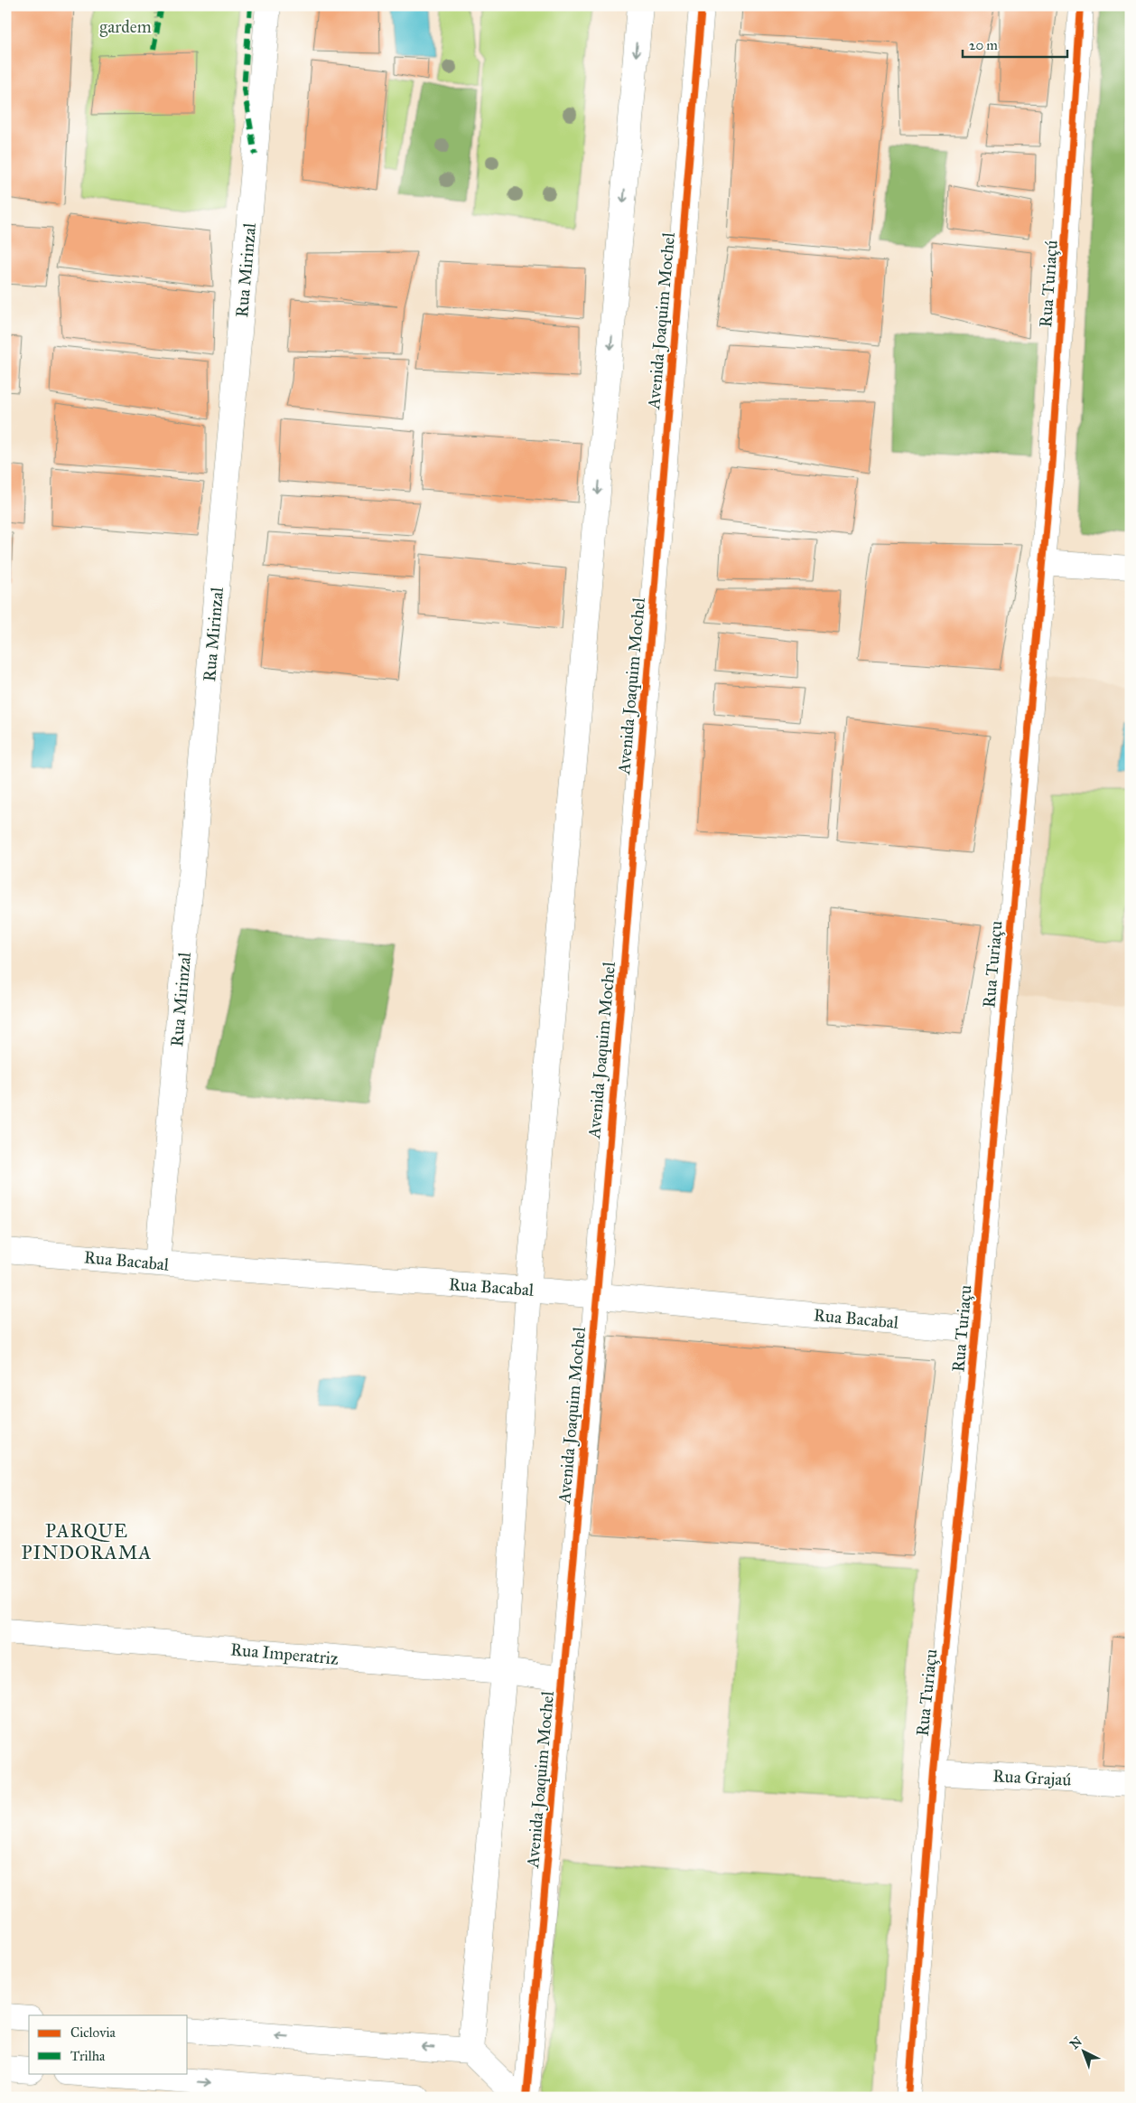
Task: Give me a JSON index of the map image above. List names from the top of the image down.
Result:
{
  "streets": {
    "street": [
      "Rua Mirinzal",
      "Rua Turiaçú",
      "Avenida Joaquim Mochel",
      "Rua Turiaçu",
      "Rua Bacabal",
      "Rua Imperatriz",
      "Rua Grajaú"
    ]
  },
  "crossings": [
    ["Rua Mirinzal", "Rua Bacabal"],
    ["Rua Turiaçú", "Rua Turiaçu"],
    ["Avenida Joaquim Mochel", "Rua Bacabal"],
    ["Avenida Joaquim Mochel", "Rua Imperatriz"],
    ["Rua Turiaçu", "Rua Bacabal"],
    ["Rua Turiaçu", "Rua Grajaú"]
  ],
  "districts": ["PARQUE PINDORAMA"],
  "parks": ["gardem"],
  "legend": ["Ciclovia", "Trilha"],
  "scale_bar": "20 m",
  "north": "top left"
}
